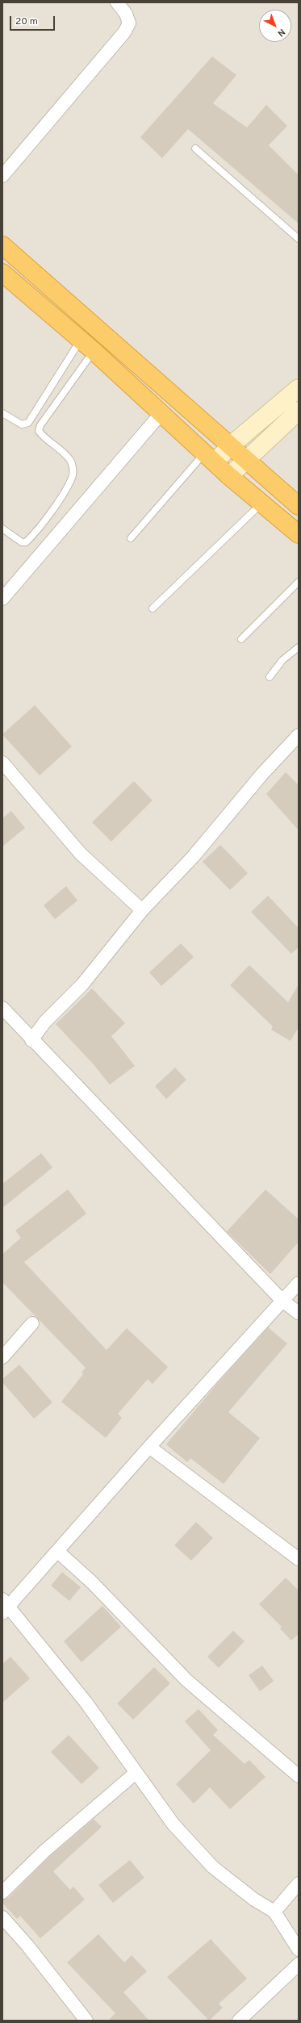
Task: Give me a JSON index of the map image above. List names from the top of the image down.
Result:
{
  "scale_bar": "20 m",
  "north": "bottom right"
}
